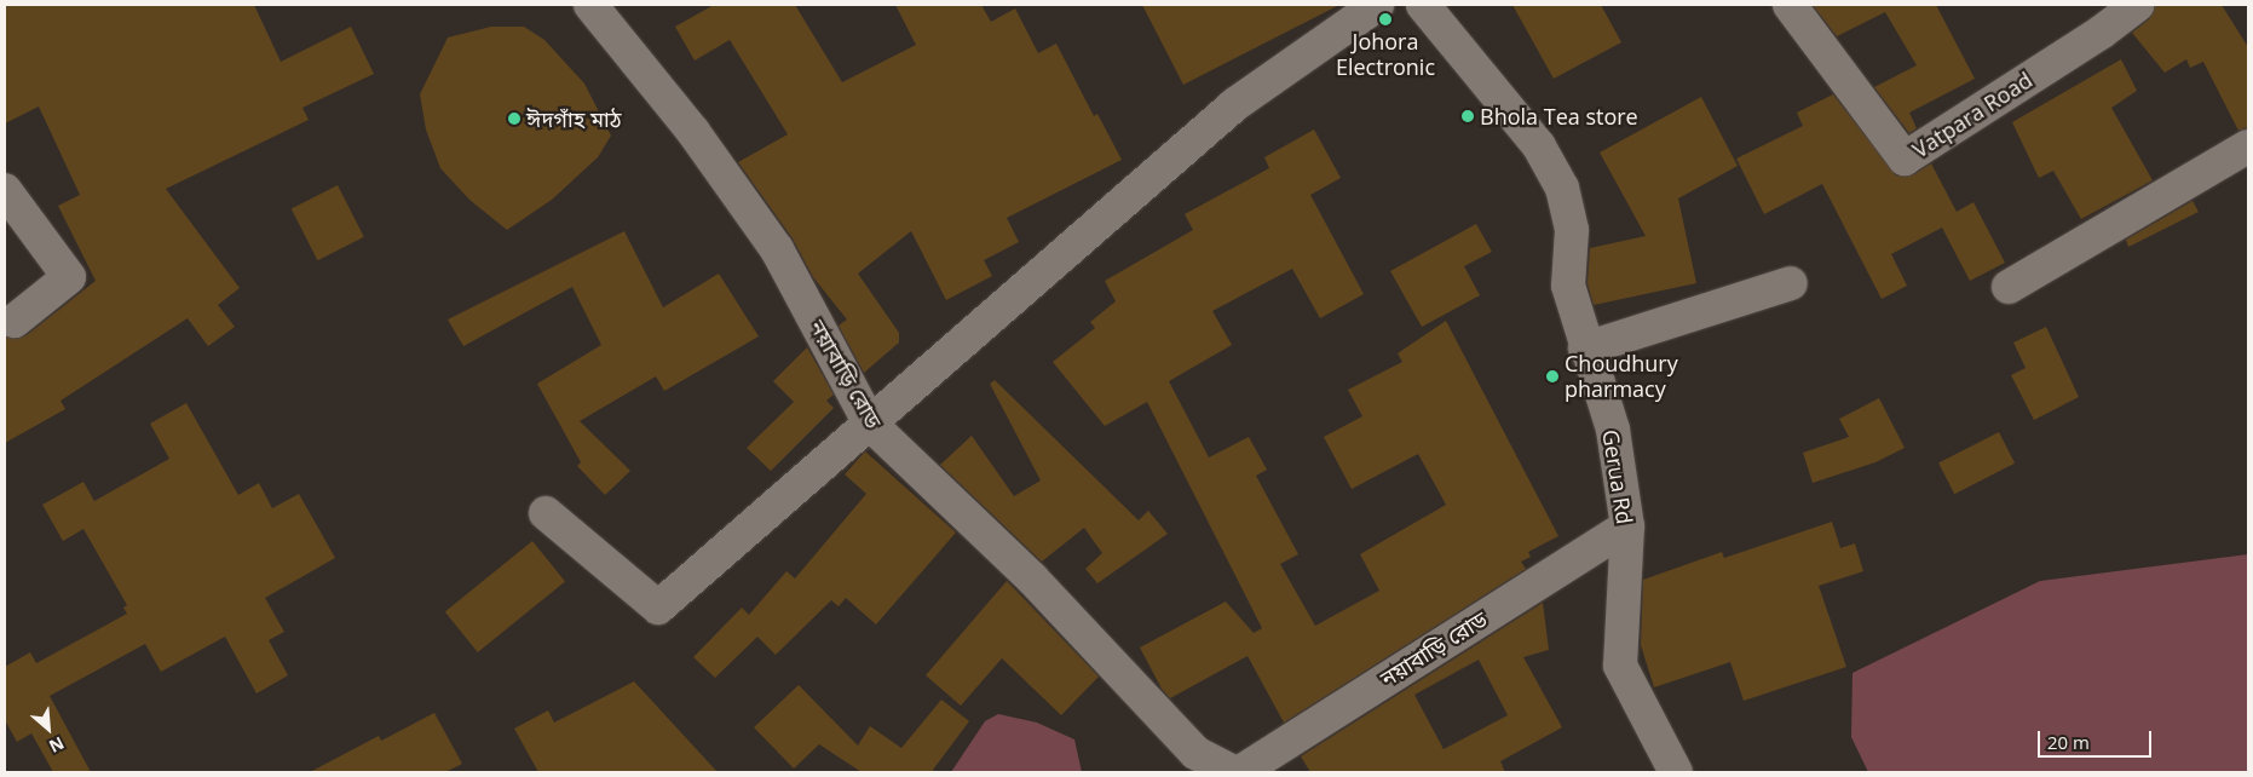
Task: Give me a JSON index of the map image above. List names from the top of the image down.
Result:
{
  "streets": {
    "street": ["Vatpara Road", "নয়াবাড়ি রোড", "Gerua Rd"]
  },
  "crossings": [
    ["নয়াবাড়ি রোড", "Gerua Rd"]
  ],
  "places": [
    "Johora Electronic",
    "Bhola Tea store",
    "ঈদগাঁহ মাঠ",
    "Choudhury pharmacy"
  ],
  "scale_bar": "20 m",
  "north": "bottom right"
}
